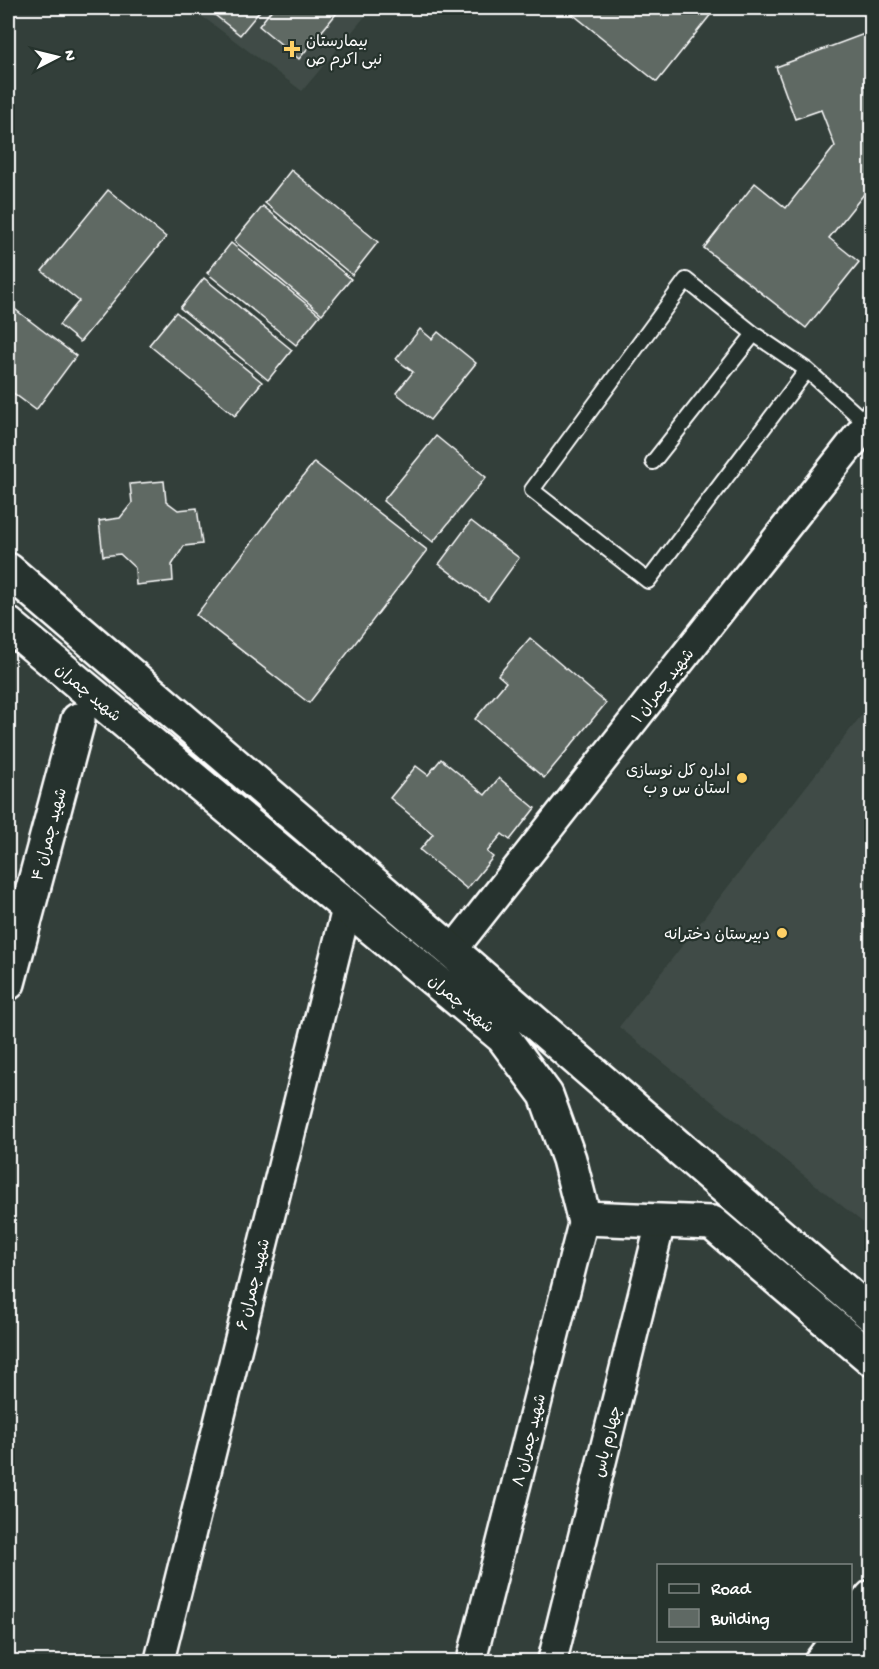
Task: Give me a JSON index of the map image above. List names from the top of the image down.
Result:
{
  "streets": {
    "street": [
      "شهید چمران ۱",
      "شهید چمران",
      "شهید چمران ۴",
      "شهید چمران ۶",
      "شهید چمران ۸",
      "چهارم یاس"
    ]
  },
  "crossings": [
    ["شهید چمران ۱", "شهید چمران"],
    ["شهید چمران", "شهید چمران ۶"],
    ["شهید چمران", "شهید چمران ۸"]
  ],
  "places": {
    "health": ["بیمارستان نبی اکرم ص"],
    "other": ["اداره کل نوسازی استان س و ب", "دبیرستان دخترانه"]
  },
  "legend": ["Road", "Building"],
  "north": "right"
}
